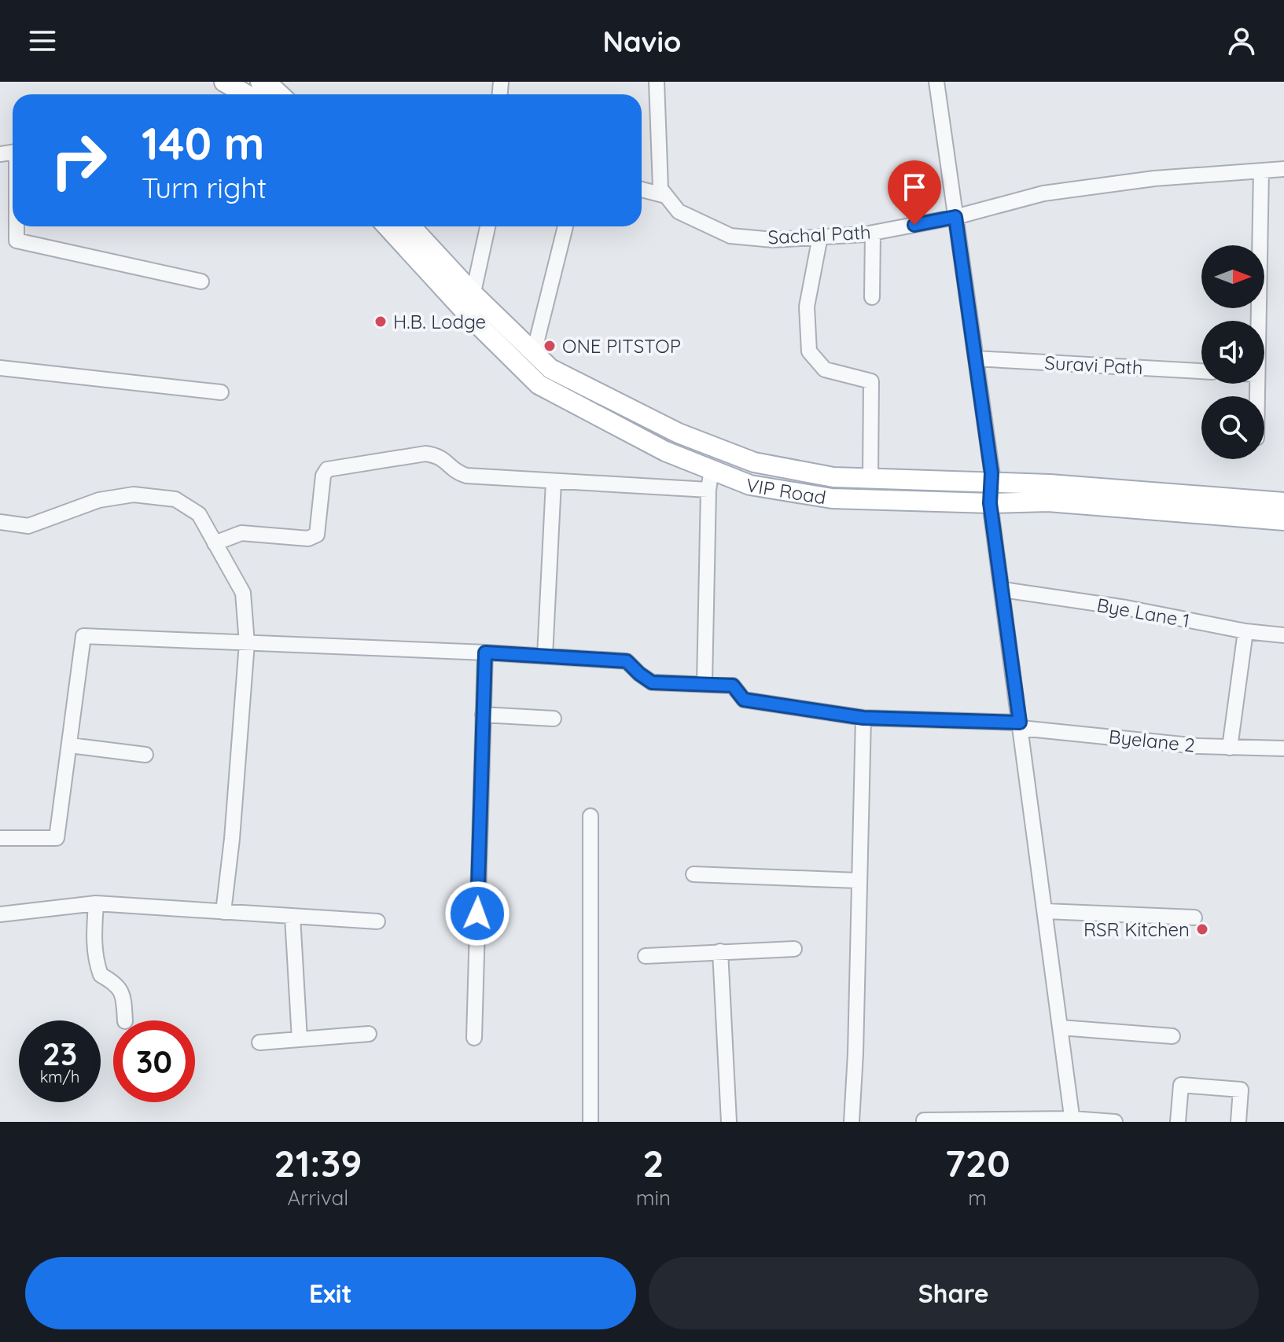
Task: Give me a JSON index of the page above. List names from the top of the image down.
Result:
{
  "streets": {
    "main road": ["VIP Road"],
    "street": [
      "Sachal Path",
      "Suravi Path",
      "Bye Lane 1",
      "Byelane 2"
    ]
  },
  "places": ["H.B. Lodge", "ONE PITSTOP", "RSR Kitchen"],
  "north": "right",
  "page": {
    "header": "Navio",
    "turn": ["140 m", "Turn right"],
    "speed": "23 km/h",
    "limit": "30",
    "eta": [
      "21:39",
      "Arrival",
      "2",
      "min",
      "720",
      "m"
    ],
    "buttons": ["Exit", "Share"]
  }
}
